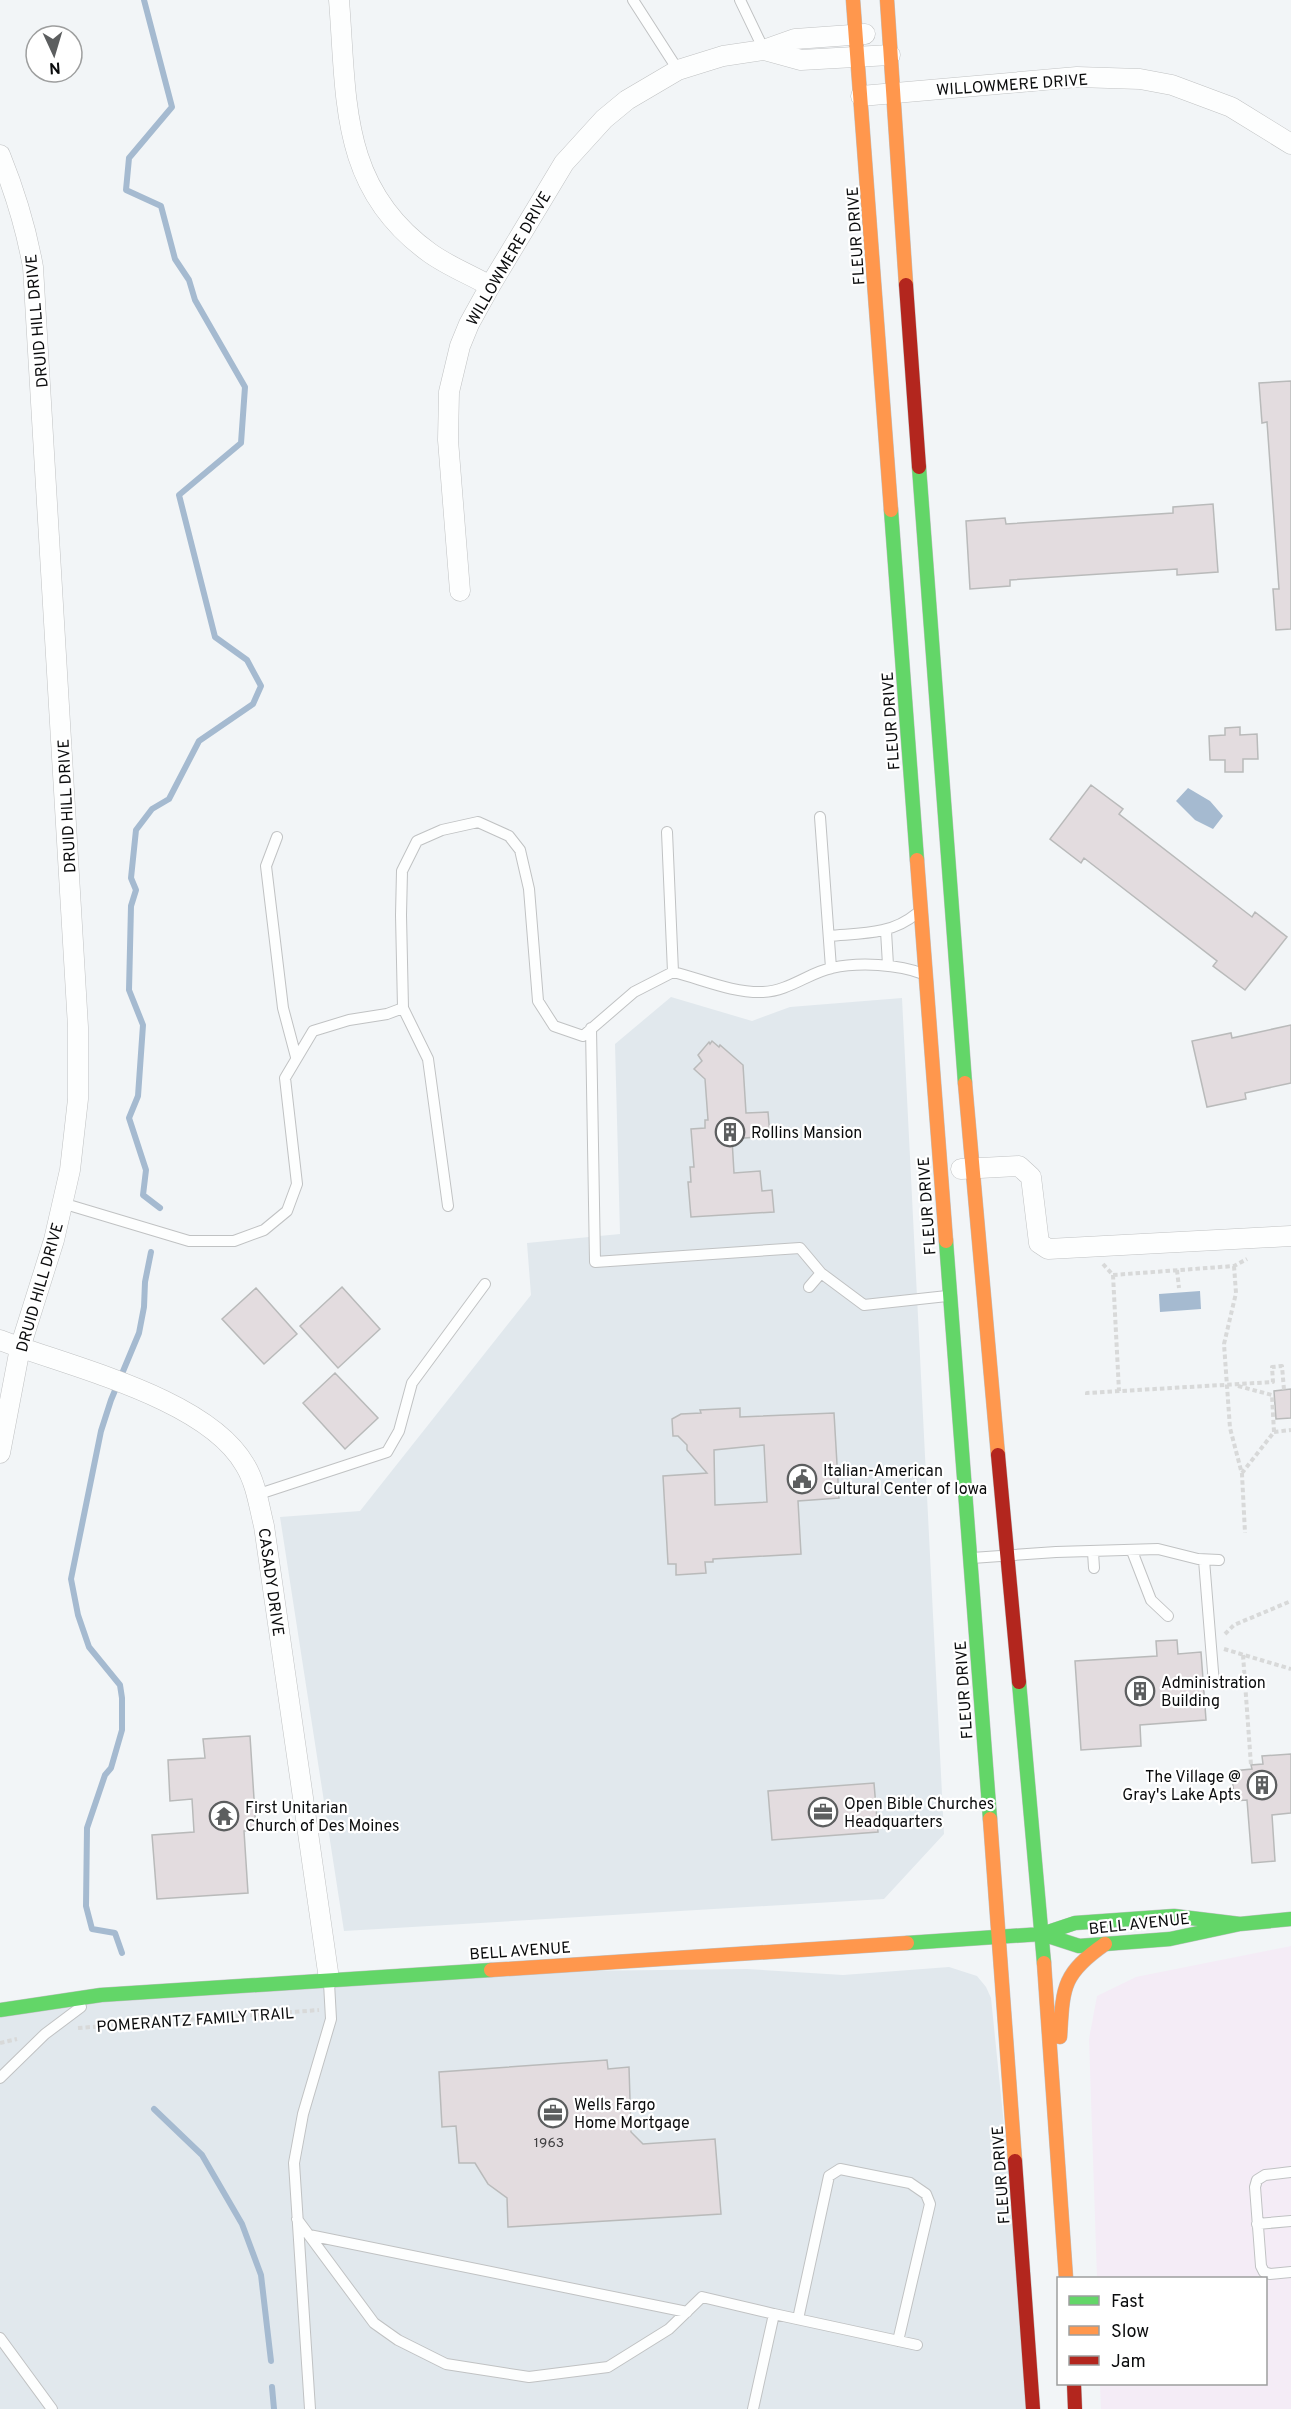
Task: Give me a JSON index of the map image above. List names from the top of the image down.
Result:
{
  "streets": {
    "main road": ["FLEUR DRIVE", "BELL AVENUE"],
    "street": ["WILLOWMERE DRIVE", "DRUID HILL DRIVE", "CASADY DRIVE"],
    "path": ["POMERANTZ FAMILY TRAIL"]
  },
  "crossings": [
    ["WILLOWMERE DRIVE", "FLEUR DRIVE"],
    ["FLEUR DRIVE", "BELL AVENUE"],
    ["DRUID HILL DRIVE", "CASADY DRIVE"],
    ["CASADY DRIVE", "BELL AVENUE"]
  ],
  "places": {
    "building": ["Rollins Mansion", "Administration Building", "The Village @ Gray's Lake Apts"],
    "public building": ["Italian-American Cultural Center of Iowa"],
    "office": ["Open Bible Churches Headquarters", "Wells Fargo Home Mortgage"],
    "temple": ["First Unitarian Church of Des Moines"]
  },
  "house_numbers": ["1963"],
  "legend": ["Fast", "Slow", "Jam"],
  "north": "bottom"
}
